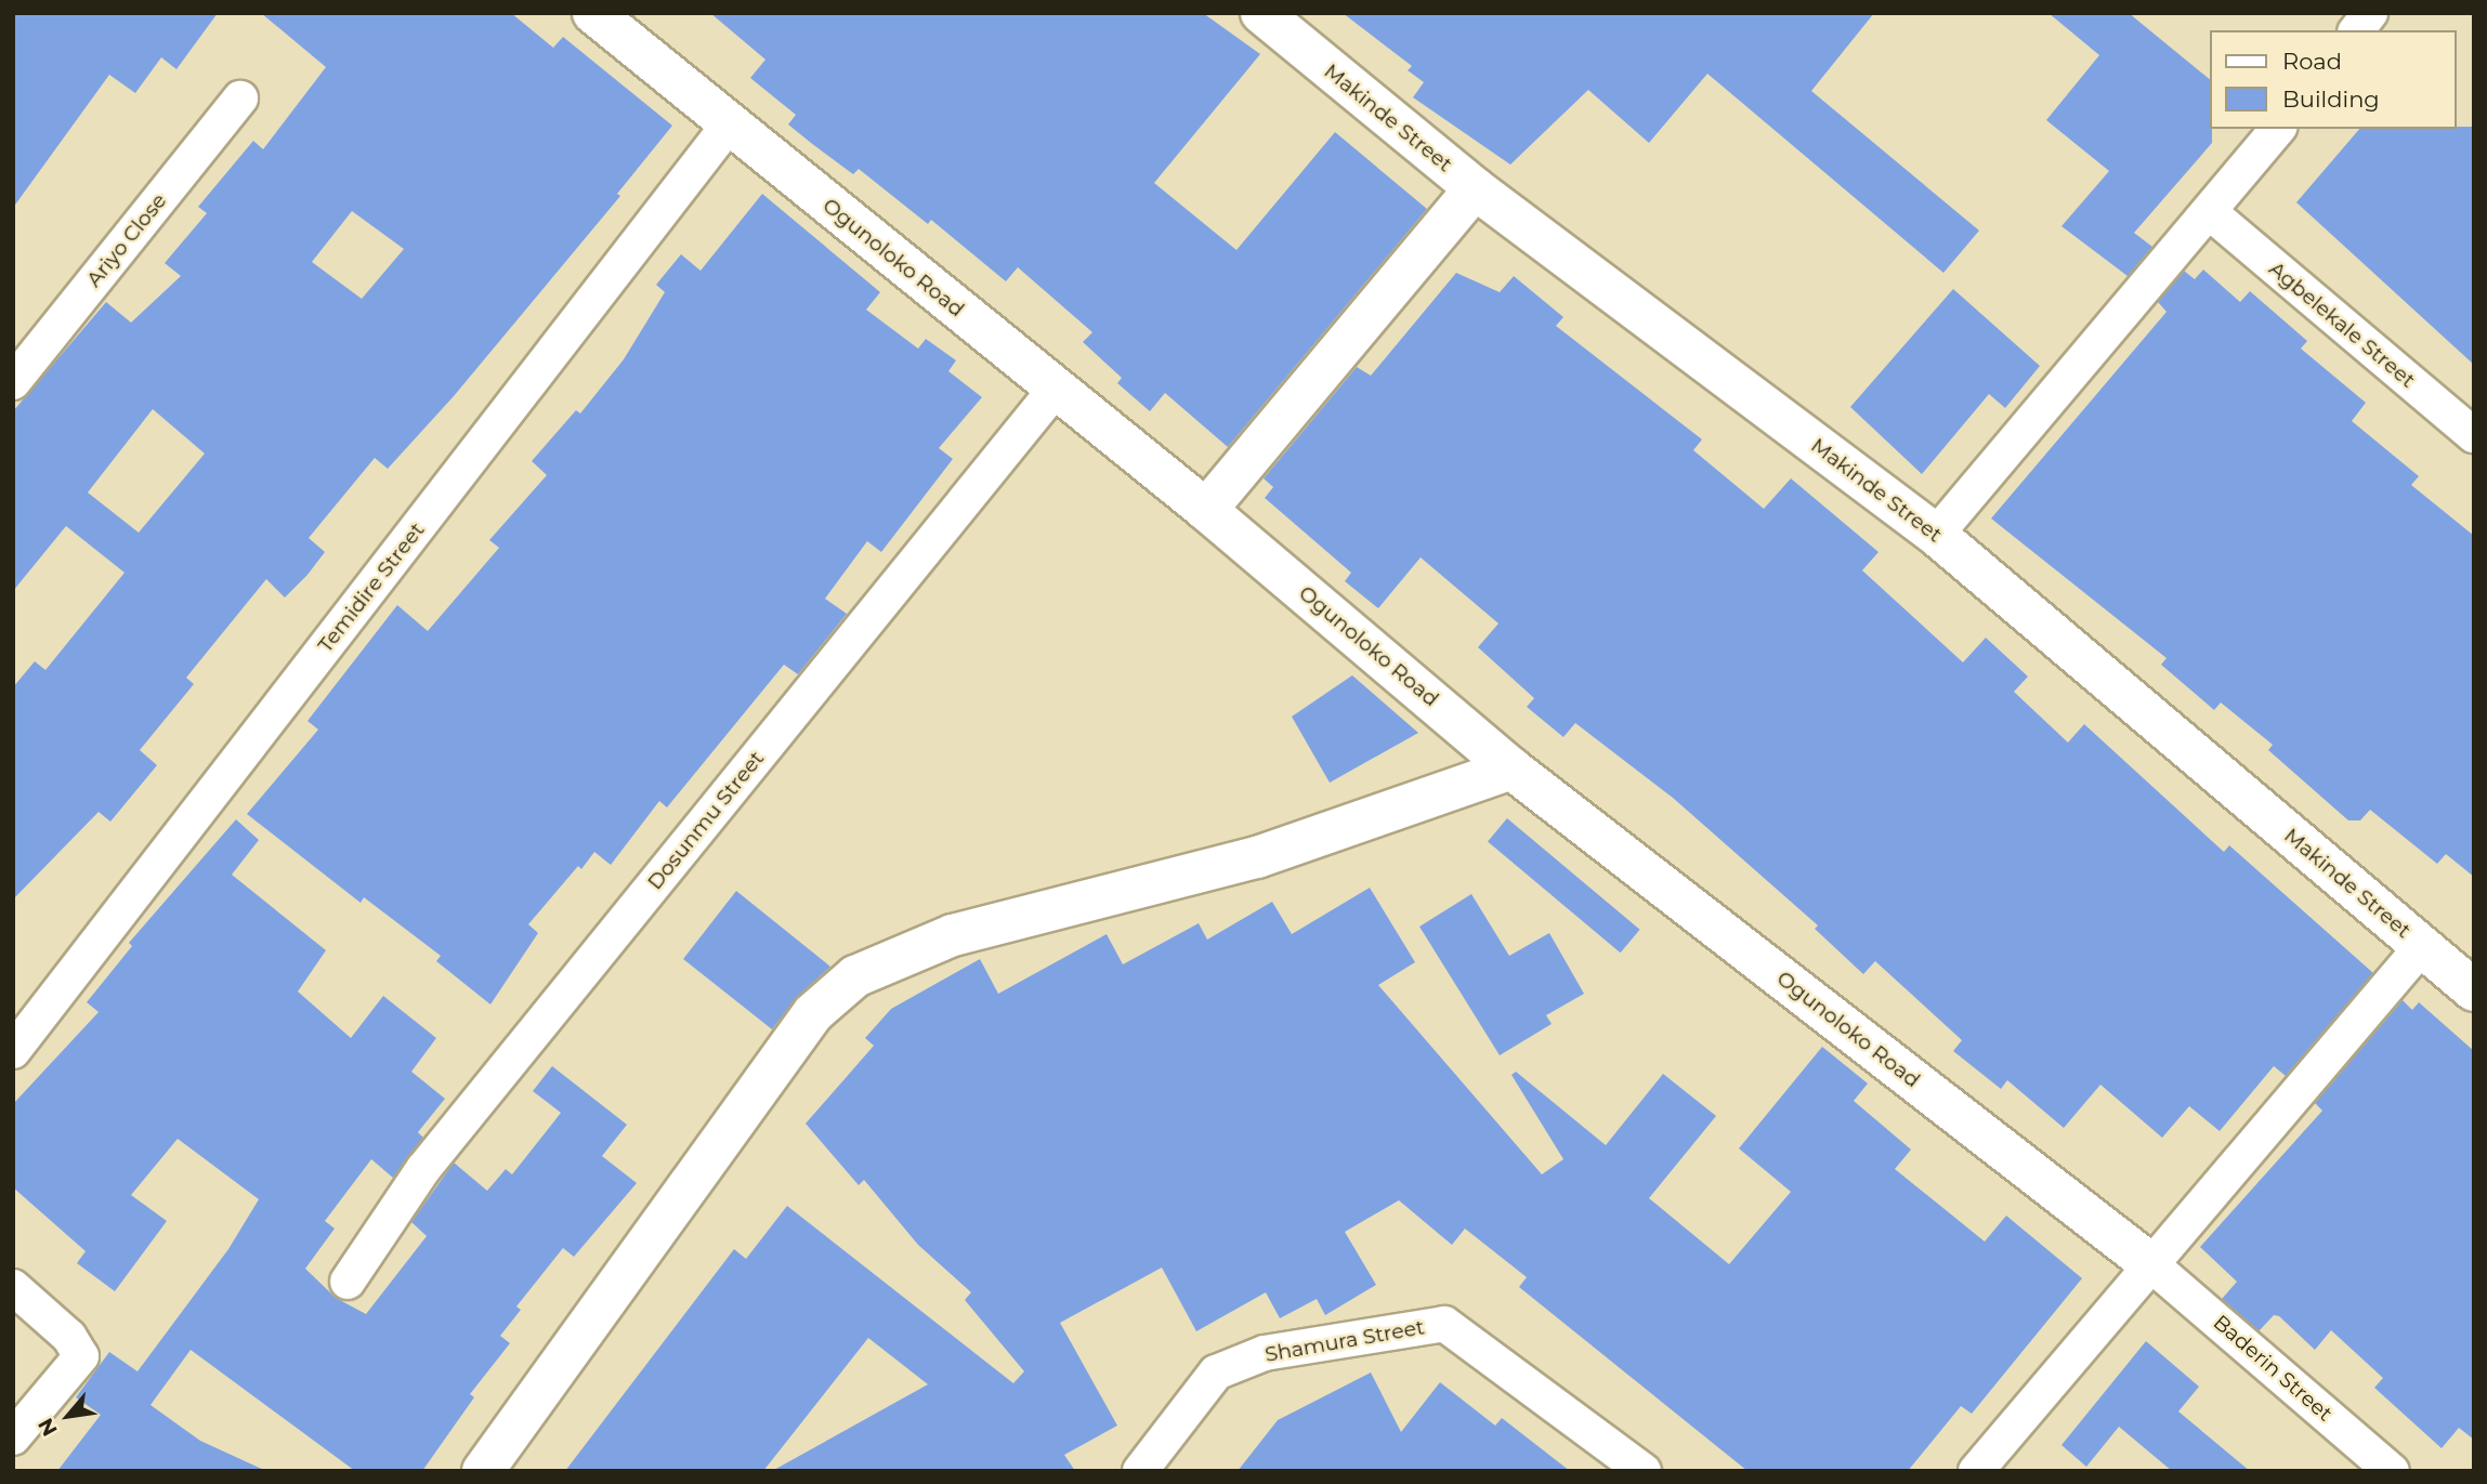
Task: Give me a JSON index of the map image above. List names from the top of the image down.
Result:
{
  "streets": {
    "street": [
      "Makinde Street",
      "Ariyo Close",
      "Ogunoloko Road",
      "Agbelekale Street",
      "Temidire Street",
      "Dosunmu Street",
      "Shamura Street",
      "Baderin Street"
    ]
  },
  "crossings": [
    ["Ogunoloko Road", "Temidire Street"],
    ["Ogunoloko Road", "Dosunmu Street"],
    ["Ogunoloko Road", "Baderin Street"]
  ],
  "legend": ["Road", "Building"],
  "north": "bottom left"
}
